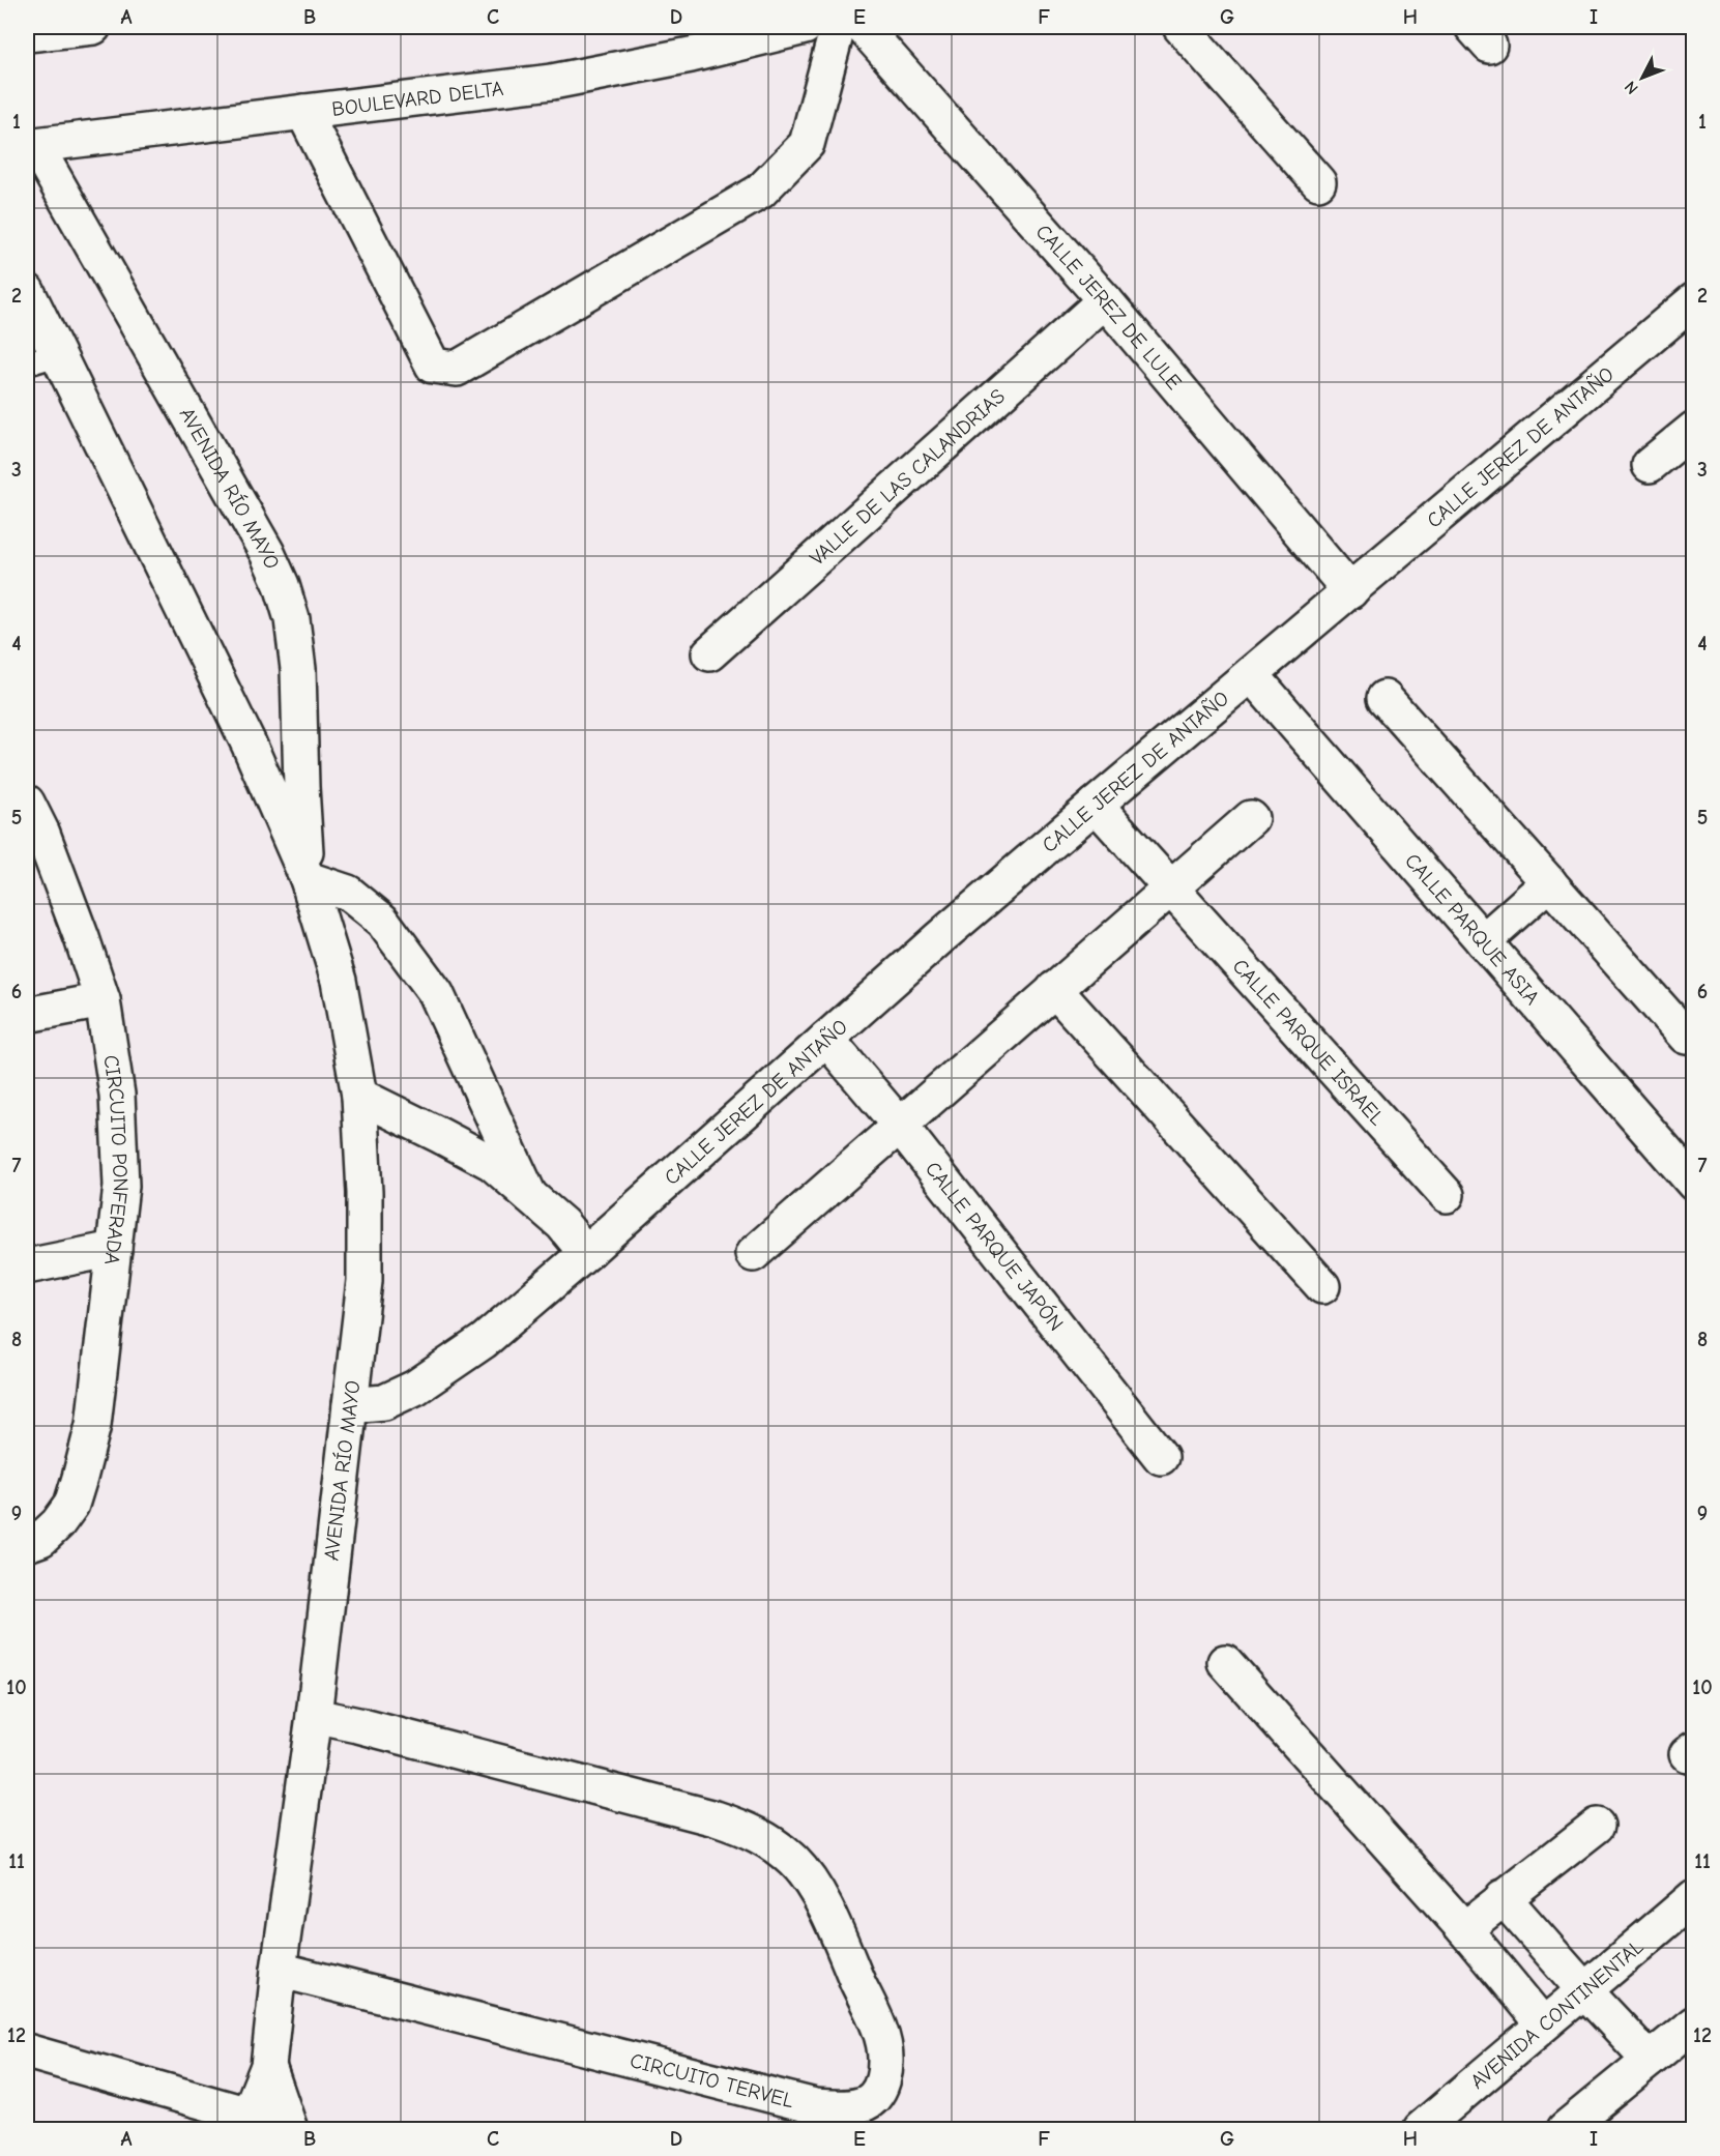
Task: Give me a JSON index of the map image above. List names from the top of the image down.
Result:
{
  "streets": {
    "street": [
      "BOULEVARD DELTA",
      "CALLE JEREZ DE LULE",
      "CALLE JEREZ DE ANTAÑO",
      "VALLE DE LAS CALANDRIAS",
      "AVENIDA RÍO MAYO",
      "CALLE PARQUE ASIA",
      "CALLE PARQUE ISRAEL",
      "CIRCUITO PONFERADA",
      "CALLE PARQUE JAPÓN",
      "AVENIDA CONTINENTAL",
      "CIRCUITO TERVEL"
    ]
  },
  "crossings": [
    ["BOULEVARD DELTA", "AVENIDA RÍO MAYO"],
    ["CALLE JEREZ DE LULE", "CALLE JEREZ DE ANTAÑO"],
    ["CALLE JEREZ DE LULE", "VALLE DE LAS CALANDRIAS"],
    ["CALLE JEREZ DE ANTAÑO", "AVENIDA RÍO MAYO"],
    ["CALLE JEREZ DE ANTAÑO", "CALLE PARQUE ASIA"],
    ["CALLE JEREZ DE ANTAÑO", "CALLE PARQUE ISRAEL"],
    ["CALLE JEREZ DE ANTAÑO", "CALLE PARQUE JAPÓN"],
    ["AVENIDA RÍO MAYO", "CIRCUITO TERVEL"]
  ],
  "north": "bottom left",
  "grid": {
    "columns": [
      "A",
      "B",
      "C",
      "D",
      "E",
      "F",
      "G",
      "H",
      "I"
    ],
    "rows": [
      "1",
      "2",
      "3",
      "4",
      "5",
      "6",
      "7",
      "8",
      "9",
      "10",
      "11",
      "12"
    ]
  }
}
